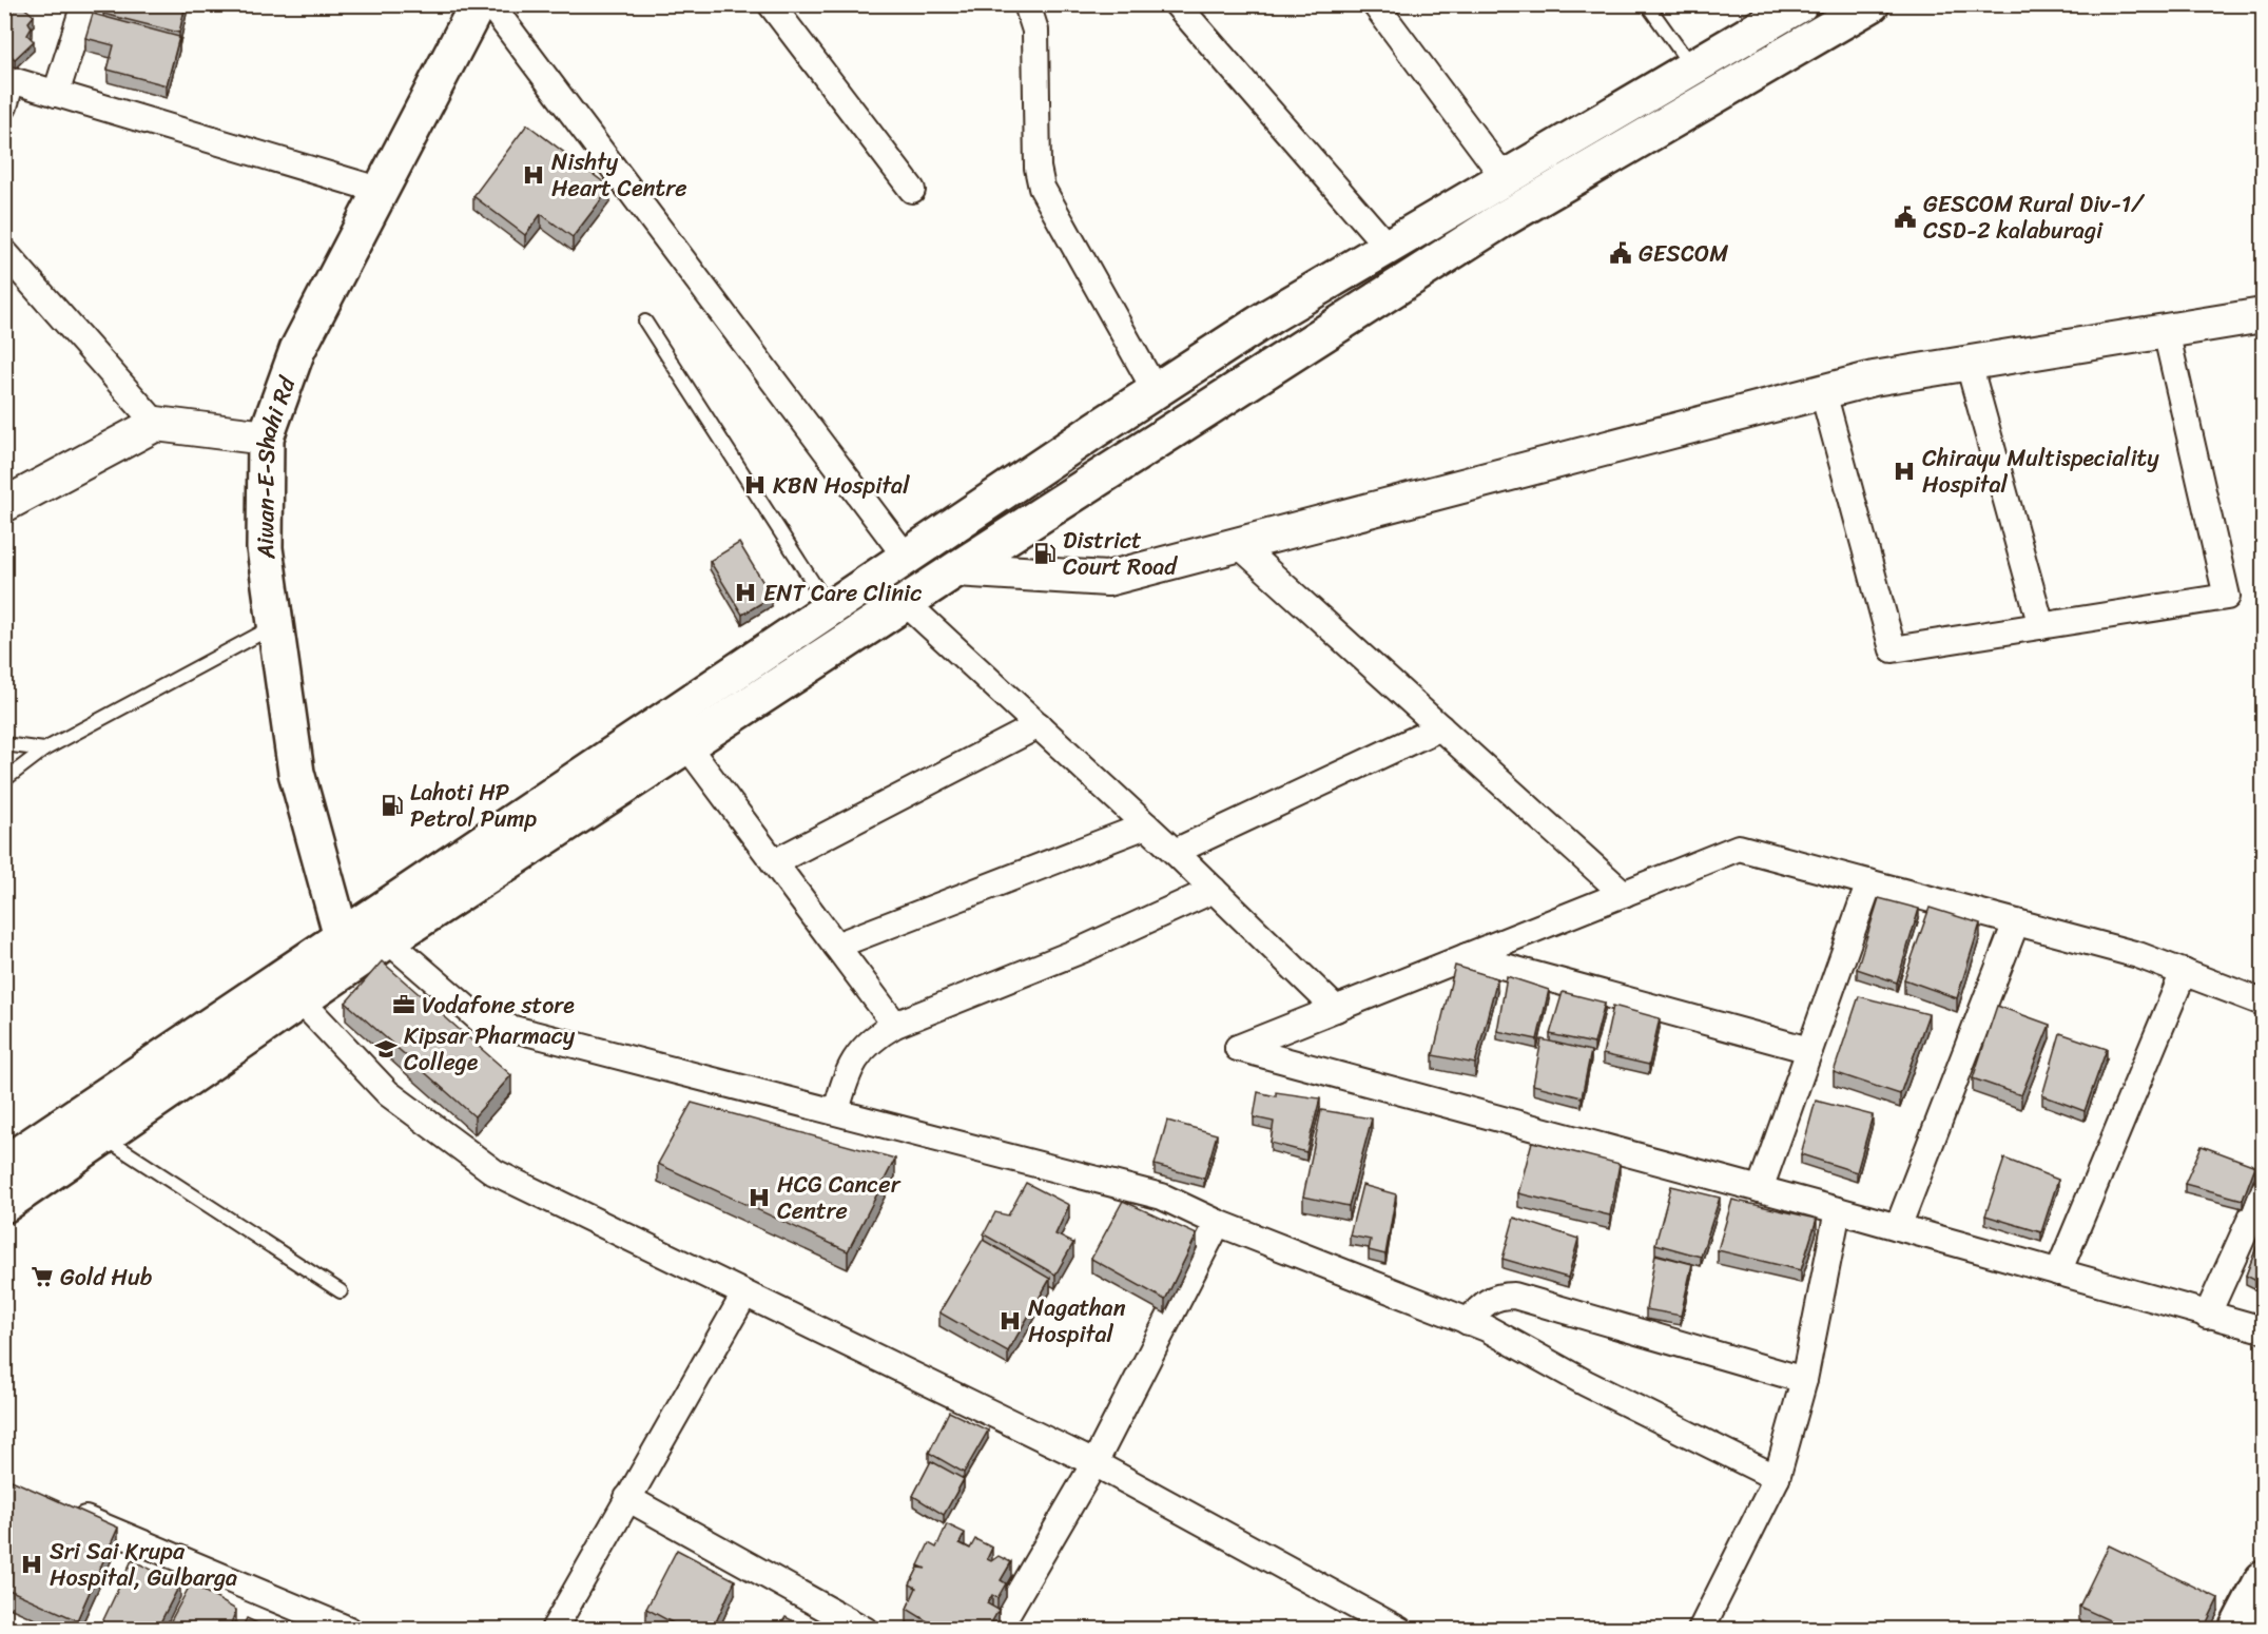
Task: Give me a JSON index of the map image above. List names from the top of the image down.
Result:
{
  "streets": {
    "main road": ["Aiwan-E-Shahi Rd"]
  },
  "places": {
    "hospital": [
      "Nishty Heart Centre",
      "Chirayu Multispeciality Hospital",
      "KBN Hospital",
      "ENT Care Clinic",
      "HCG Cancer Centre",
      "Nagathan Hospital",
      "Sri Sai Krupa Hospital, Gulbarga"
    ],
    "public building": ["GESCOM Rural Div-1/ CSD-2 kalaburagi", "GESCOM"],
    "fuel station": ["District Court Road", "Lahoti HP Petrol Pump"],
    "office": ["Vodafone store"],
    "school or university": ["Kipsar Pharmacy College"],
    "supermarket": ["Gold Hub"]
  }
}
